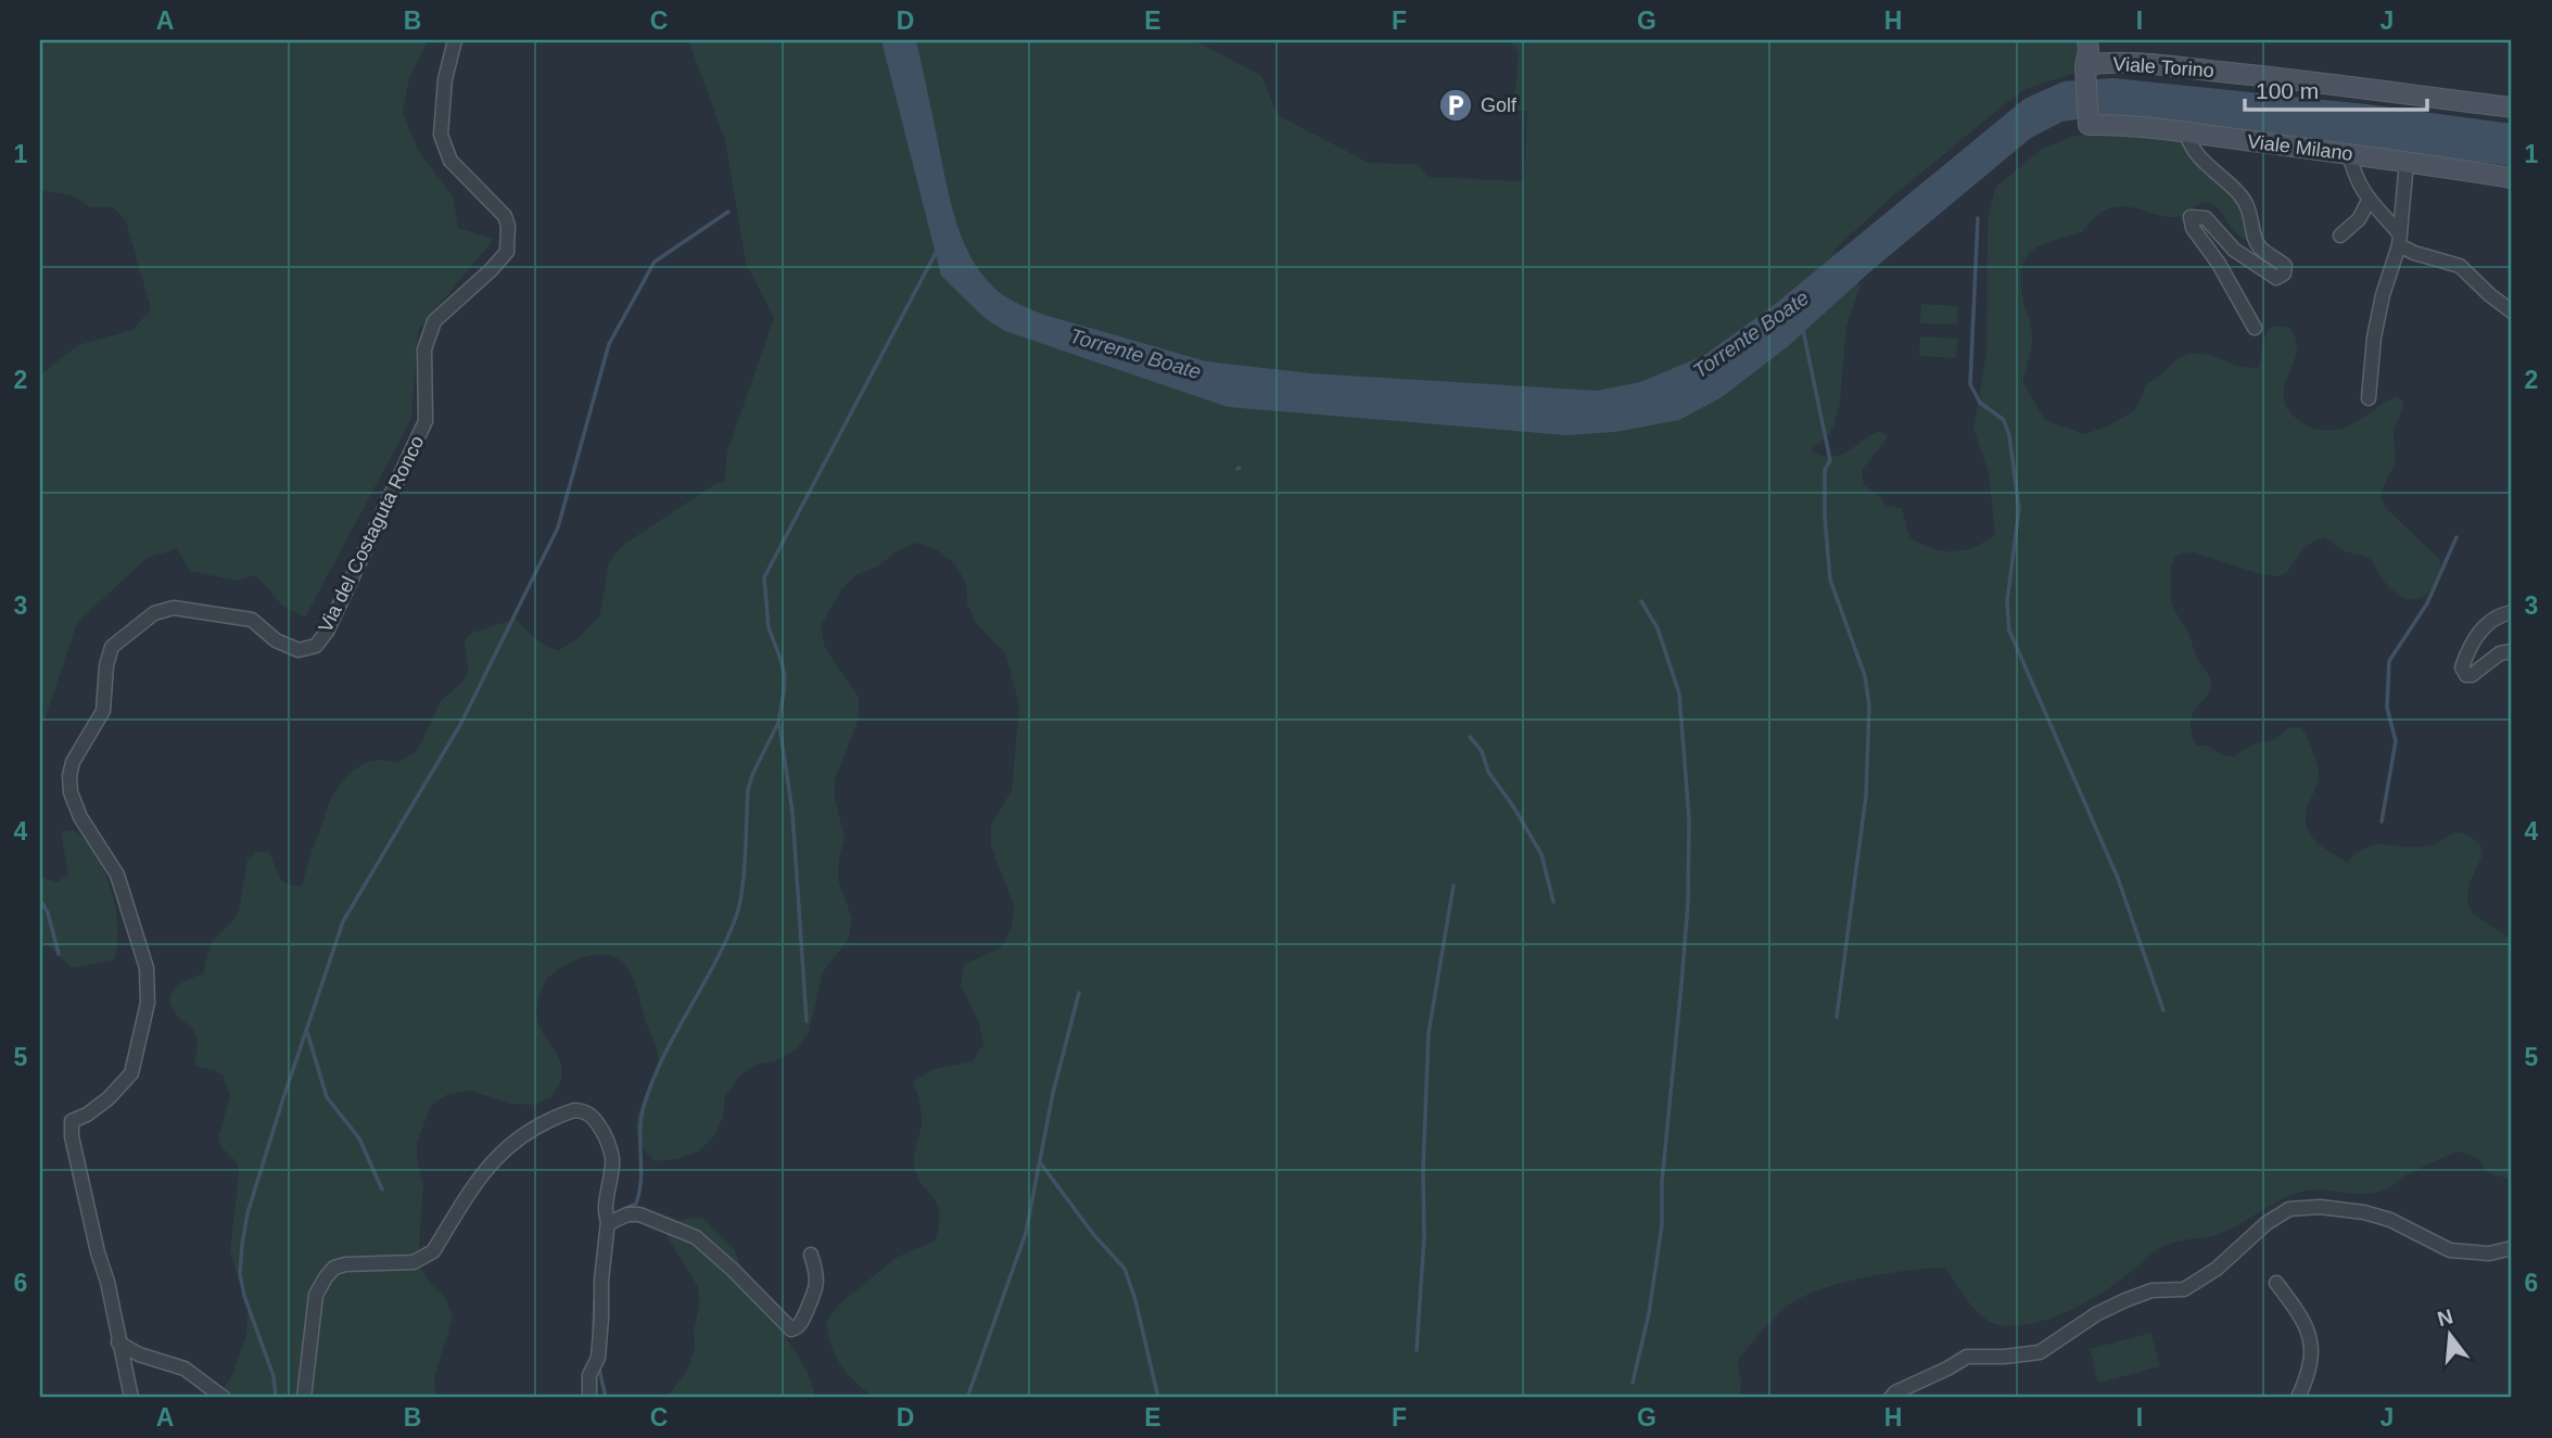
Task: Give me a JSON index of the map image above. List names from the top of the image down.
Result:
{
  "streets": {
    "street": ["Viale Torino", "Viale Milano", "Via del Costaguta Ronco"]
  },
  "crossings": [
    ["Viale Torino", "Viale Milano"]
  ],
  "water": ["Torrente Boate"],
  "places": {
    "parking": ["Golf"]
  },
  "scale_bar": "100 m",
  "north": "top",
  "grid": {
    "columns": [
      "A",
      "B",
      "C",
      "D",
      "E",
      "F",
      "G",
      "H",
      "I",
      "J"
    ],
    "rows": [
      "1",
      "2",
      "3",
      "4",
      "5",
      "6"
    ]
  }
}
